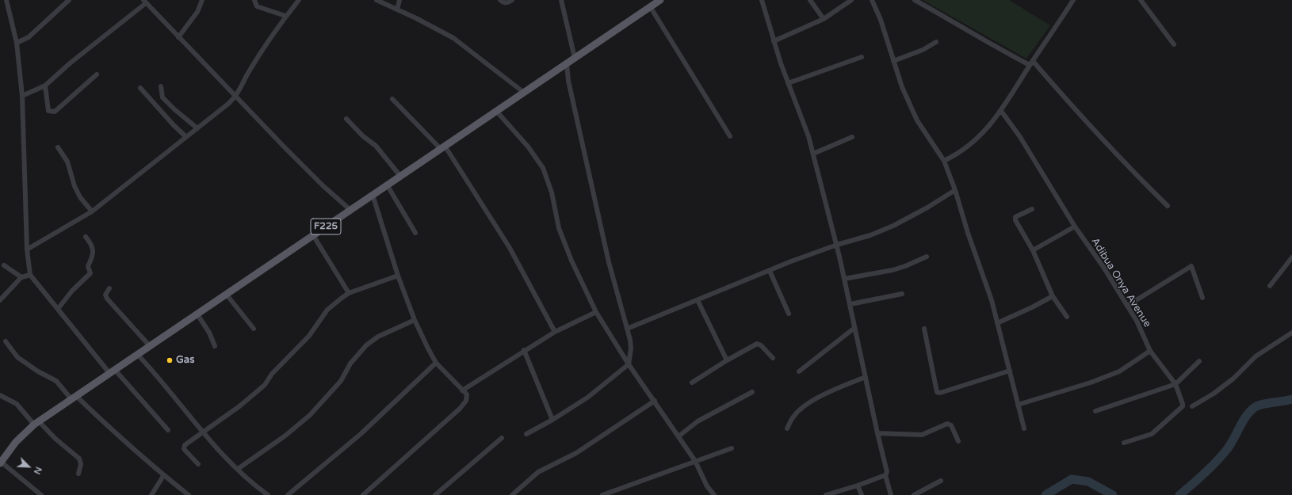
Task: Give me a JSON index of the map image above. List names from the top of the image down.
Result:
{
  "streets": {
    "main road": ["F225"],
    "street": ["Adibua Onya Avenue"]
  },
  "places": ["Gas"],
  "north": "bottom right"
}
